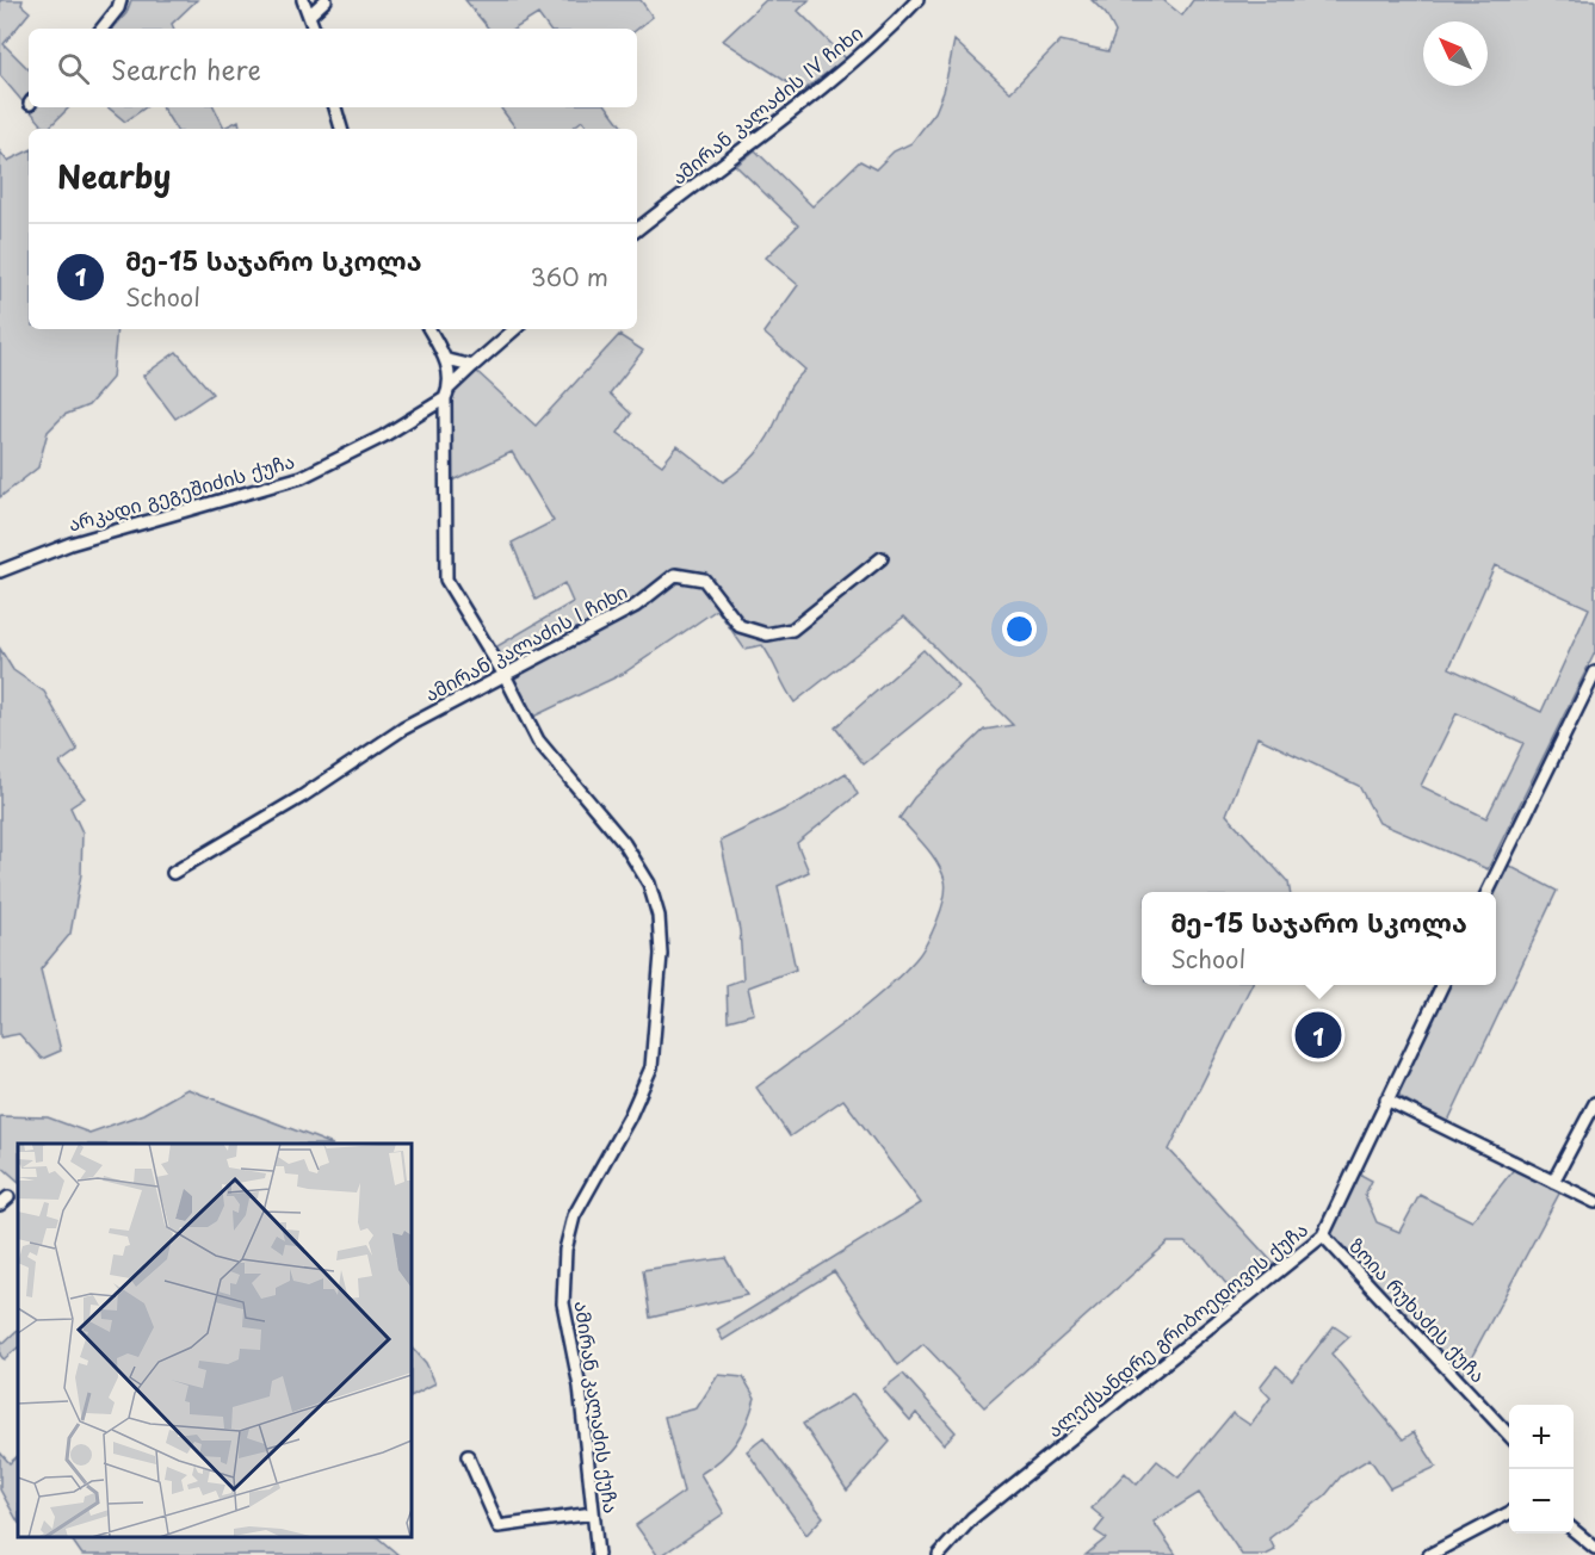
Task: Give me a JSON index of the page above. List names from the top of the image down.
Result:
{
  "streets": {
    "street": [
      "ამირან კალაძის IV ჩიხი",
      "არკადი გეგეშიძის ქუჩა",
      "ამირან კალაძის I ჩიხი",
      "ზოია რუხაძის ქუჩა",
      "ალექსანდრე გრიბოედოვის ქუჩა",
      "ამირან კალაძის ქუჩა"
    ]
  },
  "crossings": [
    ["არკადი გეგეშიძის ქუჩა", "ამირან კალაძის ქუჩა"],
    ["ამირან კალაძის I ჩიხი", "ამირან კალაძის ქუჩა"],
    ["ზოია რუხაძის ქუჩა", "ალექსანდრე გრიბოედოვის ქუჩა"]
  ],
  "north": "top left",
  "page": {
    "search": "Search here",
    "heading": "Nearby",
    "list": [
      {
        "mark": "1",
        "name": "მე-15 საჯარო სკოლა",
        "note": "School",
        "value": "360 m"
      }
    ],
    "popup": ["მე-15 საჯარო სკოლა", "School"],
    "pins": "1",
    "map_buttons": ["+", "−"]
  }
}
